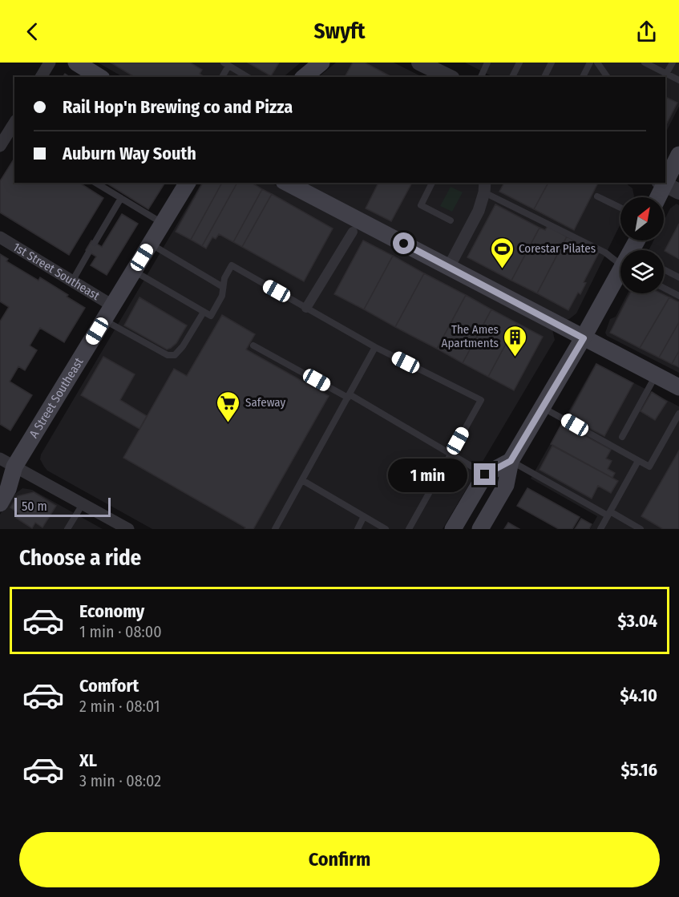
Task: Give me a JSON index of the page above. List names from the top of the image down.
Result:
{
  "streets": {
    "main road": ["A Street Southeast"],
    "street": ["1st Street Southeast"]
  },
  "crossings": [
    ["1st Street Southeast", "A Street Southeast"]
  ],
  "places": {
    "sports": ["Corestar Pilates"],
    "building": ["The Ames Apartments"],
    "supermarket": ["Safeway"]
  },
  "scale_bar": "50 m",
  "north": "top right",
  "page": {
    "header": "Swyft",
    "banner": ["Rail Hop'n Brewing co and Pizza", "Auburn Way South"],
    "bubble": "1 min",
    "scale": "50 m",
    "heading": "Choose a ride",
    "list": [
      {
        "name": "Economy",
        "note": "1 min · 08:00",
        "value": "$3.04"
      },
      {
        "name": "Comfort",
        "note": "2 min · 08:01",
        "value": "$4.10"
      },
      {
        "name": "XL",
        "note": "3 min · 08:02",
        "value": "$5.16"
      }
    ],
    "buttons": "Confirm"
  }
}
